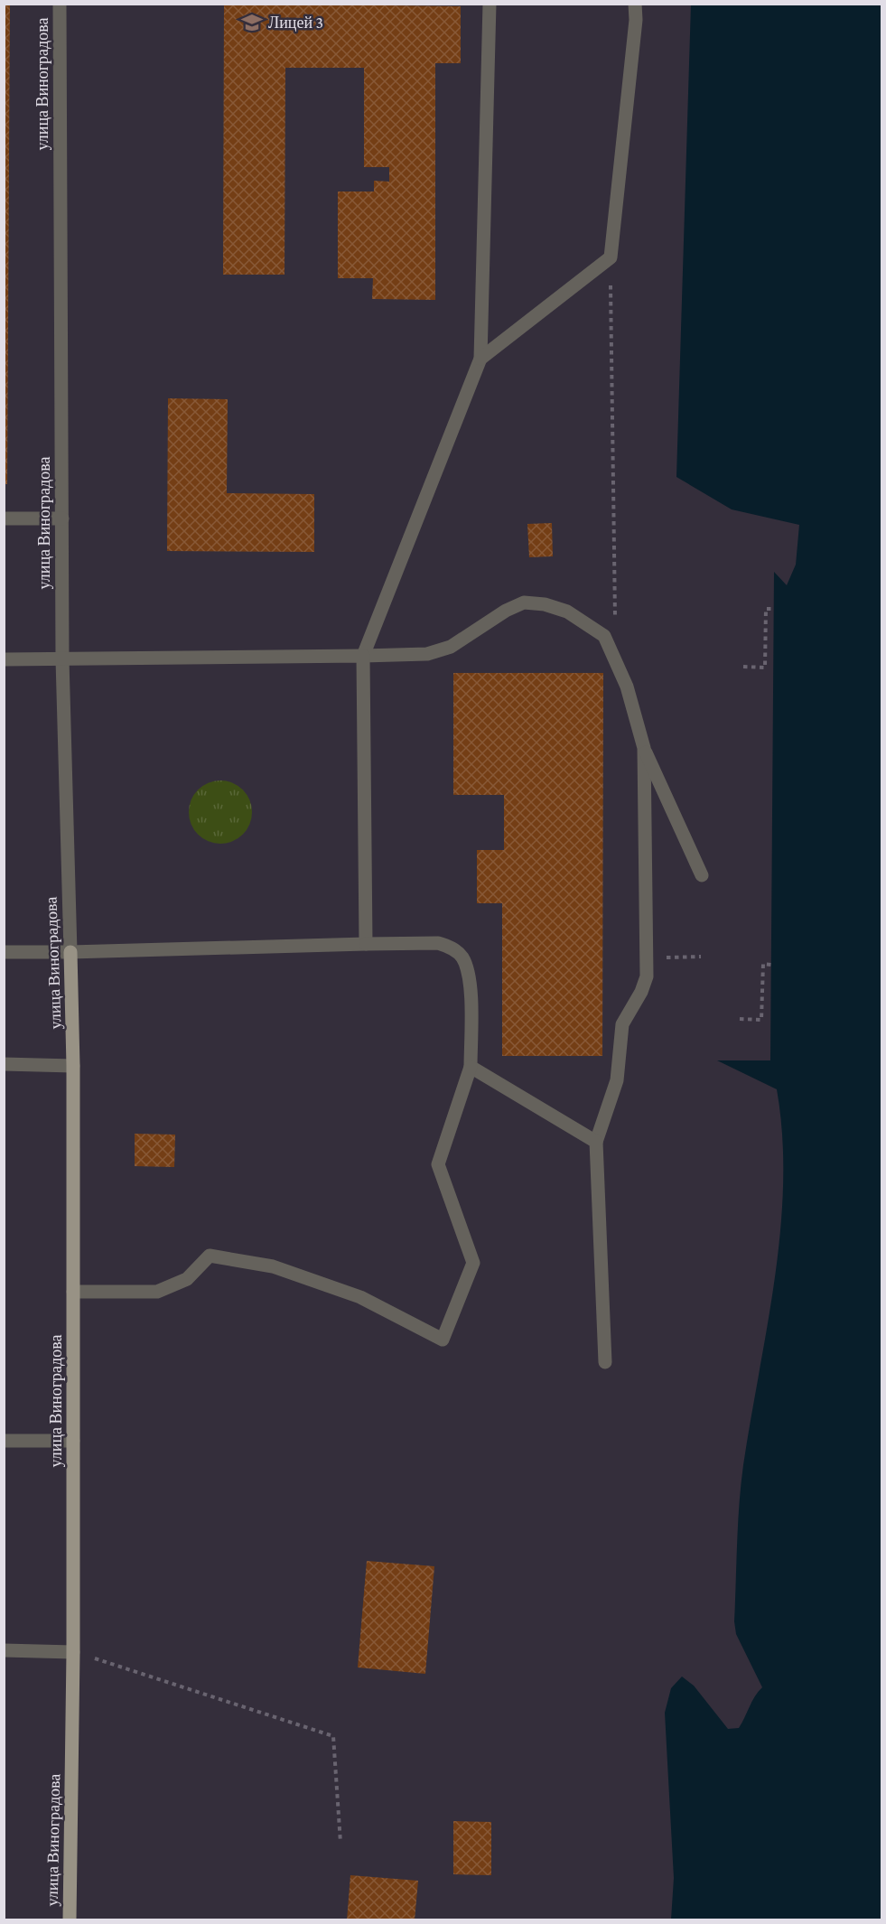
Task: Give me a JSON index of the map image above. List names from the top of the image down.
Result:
{
  "streets": {
    "main road": ["улица Виноградова"]
  },
  "places": {
    "school or university": ["Лицей 3"]
  }
}
